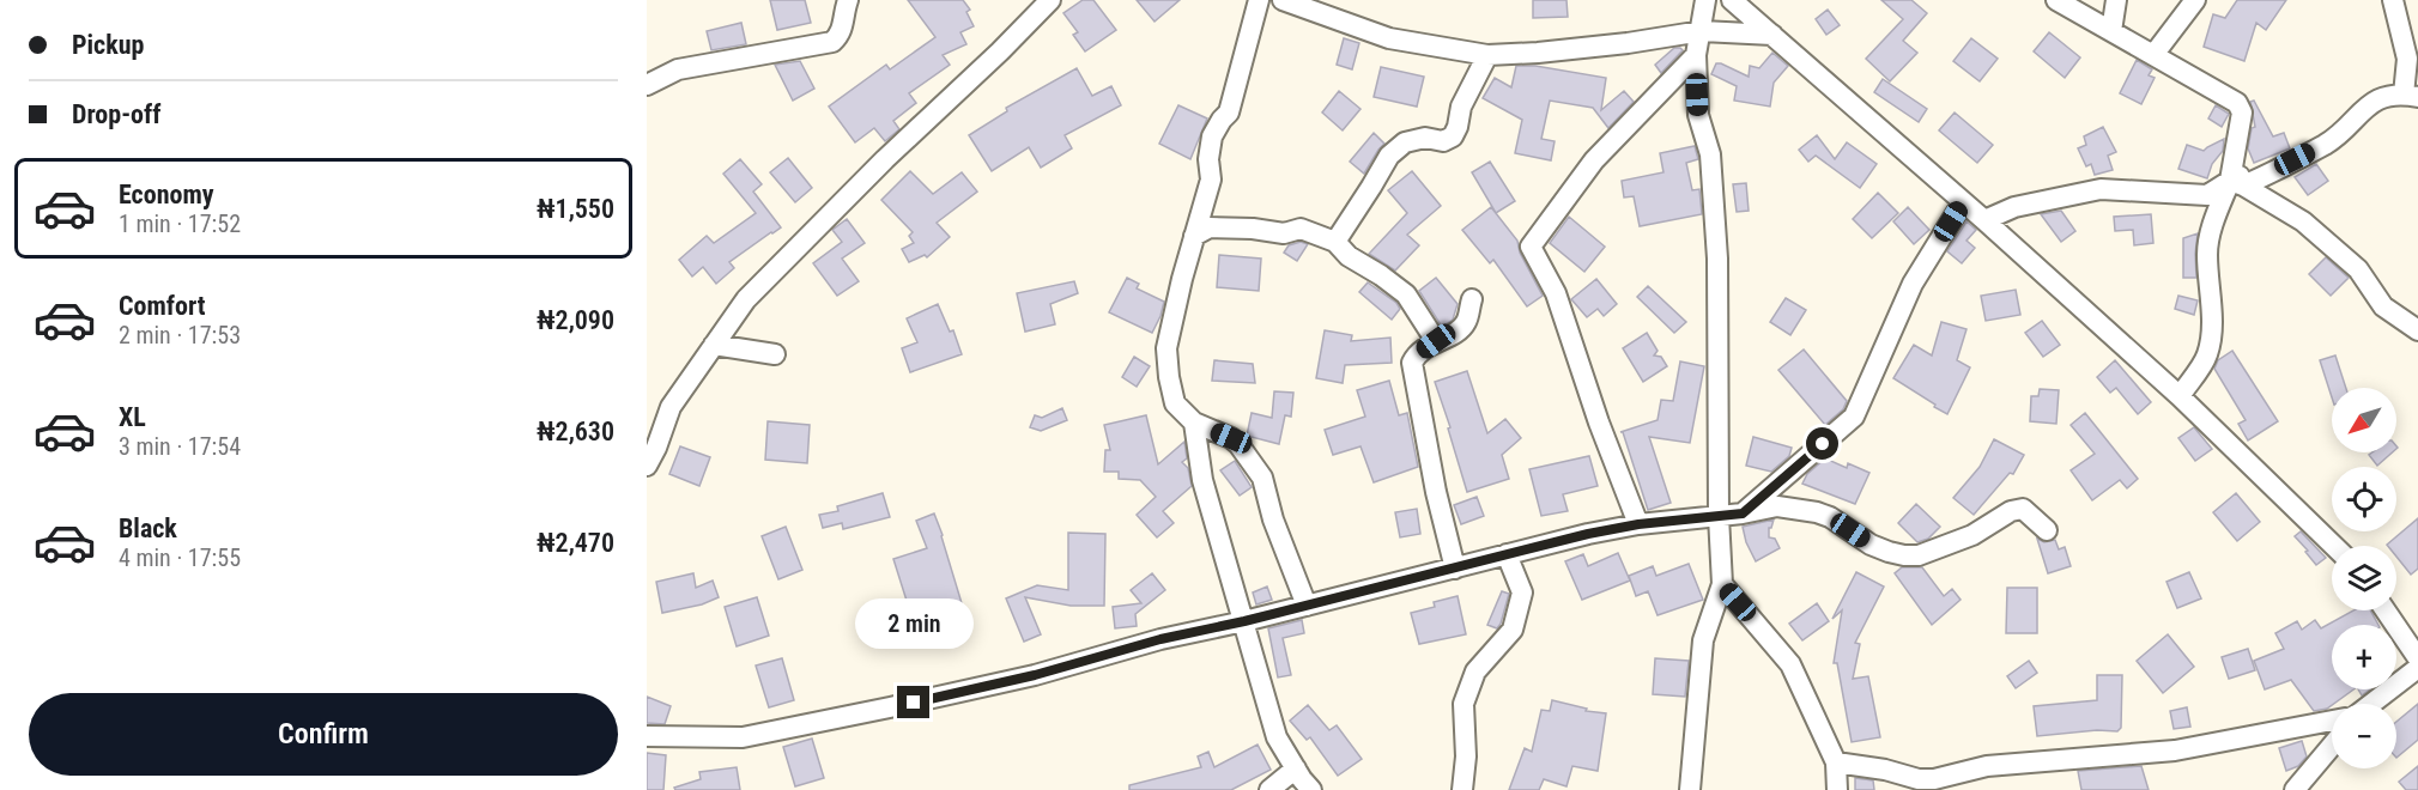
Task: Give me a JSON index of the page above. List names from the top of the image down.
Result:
{
  "north": "bottom left",
  "page": {
    "banner": ["Pickup", "Drop-off"],
    "list": [
      {
        "name": "Economy",
        "note": "1 min · 17:52",
        "value": "₦1,550"
      },
      {
        "name": "Comfort",
        "note": "2 min · 17:53",
        "value": "₦2,090"
      },
      {
        "name": "XL",
        "note": "3 min · 17:54",
        "value": "₦2,630"
      },
      {
        "name": "Black",
        "note": "4 min · 17:55",
        "value": "₦2,470"
      }
    ],
    "map_buttons": ["+", "−"],
    "bubble": "2 min",
    "buttons": "Confirm"
  }
}
